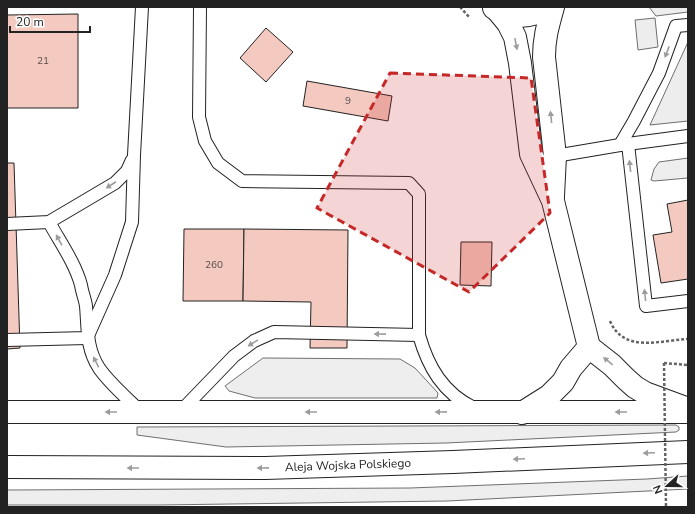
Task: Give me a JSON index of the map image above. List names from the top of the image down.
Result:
{
  "streets": {
    "street": ["Aleja Wojska Polskiego"]
  },
  "house_numbers": ["21", "9", "260"],
  "scale_bar": "20 m",
  "north": "left"
}
